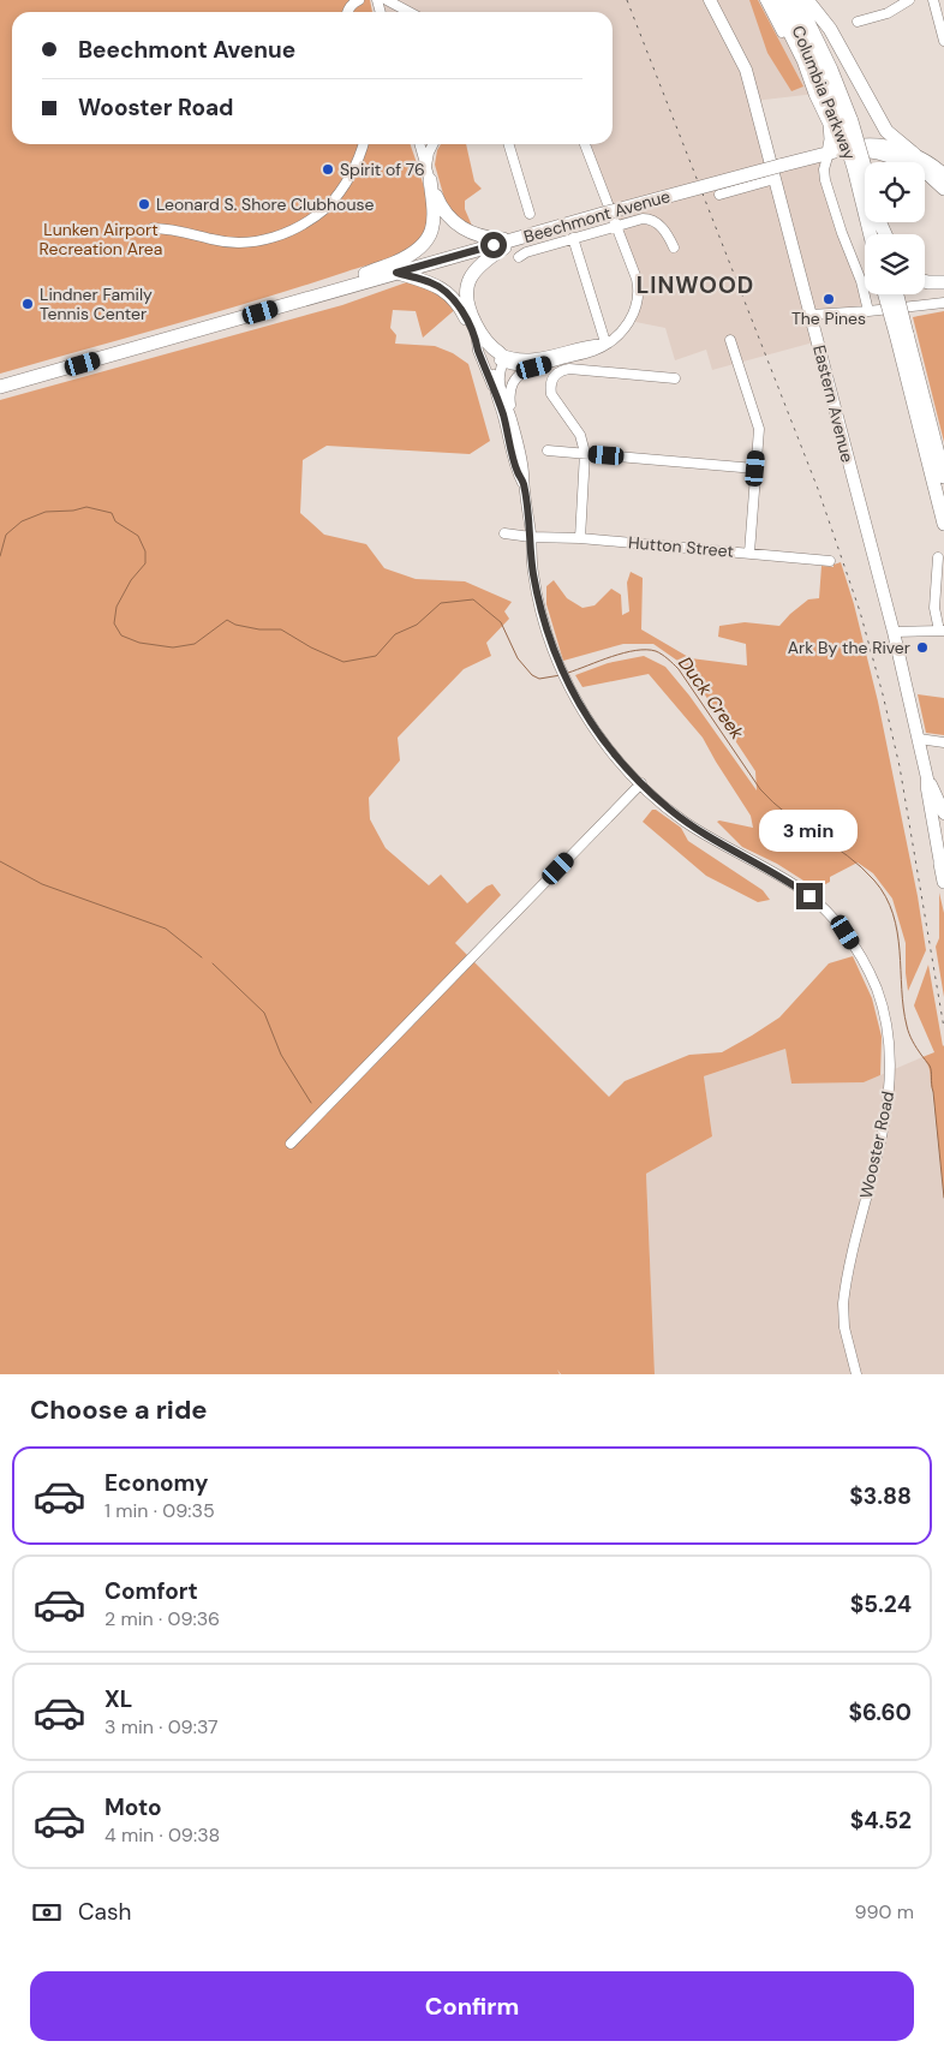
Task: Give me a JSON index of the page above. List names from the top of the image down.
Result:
{
  "streets": {
    "highway": ["Columbia Parkway", "Beechmont Avenue"],
    "main road": ["Eastern Avenue"],
    "street": ["Hutton Street", "Wooster Road"]
  },
  "crossings": [
    ["Hutton Street", "Wooster Road"]
  ],
  "districts": ["LINWOOD"],
  "water": ["Duck Creek"],
  "parks": ["Lunken Airport Recreation Area"],
  "places": [
    "Spirit of 76",
    "Leonard S. Shore Clubhouse",
    "The Pines",
    "Lindner Family Tennis Center",
    "Ark By the River"
  ],
  "page": {
    "banner": ["Beechmont Avenue", "Wooster Road"],
    "bubble": "3 min",
    "heading": "Choose a ride",
    "list": [
      {
        "name": "Economy",
        "note": "1 min · 09:35",
        "value": "$3.88"
      },
      {
        "name": "Comfort",
        "note": "2 min · 09:36",
        "value": "$5.24"
      },
      {
        "name": "XL",
        "note": "3 min · 09:37",
        "value": "$6.60"
      },
      {
        "name": "Moto",
        "note": "4 min · 09:38",
        "value": "$4.52"
      }
    ],
    "pay": ["Cash", "990 m"],
    "buttons": "Confirm"
  }
}
